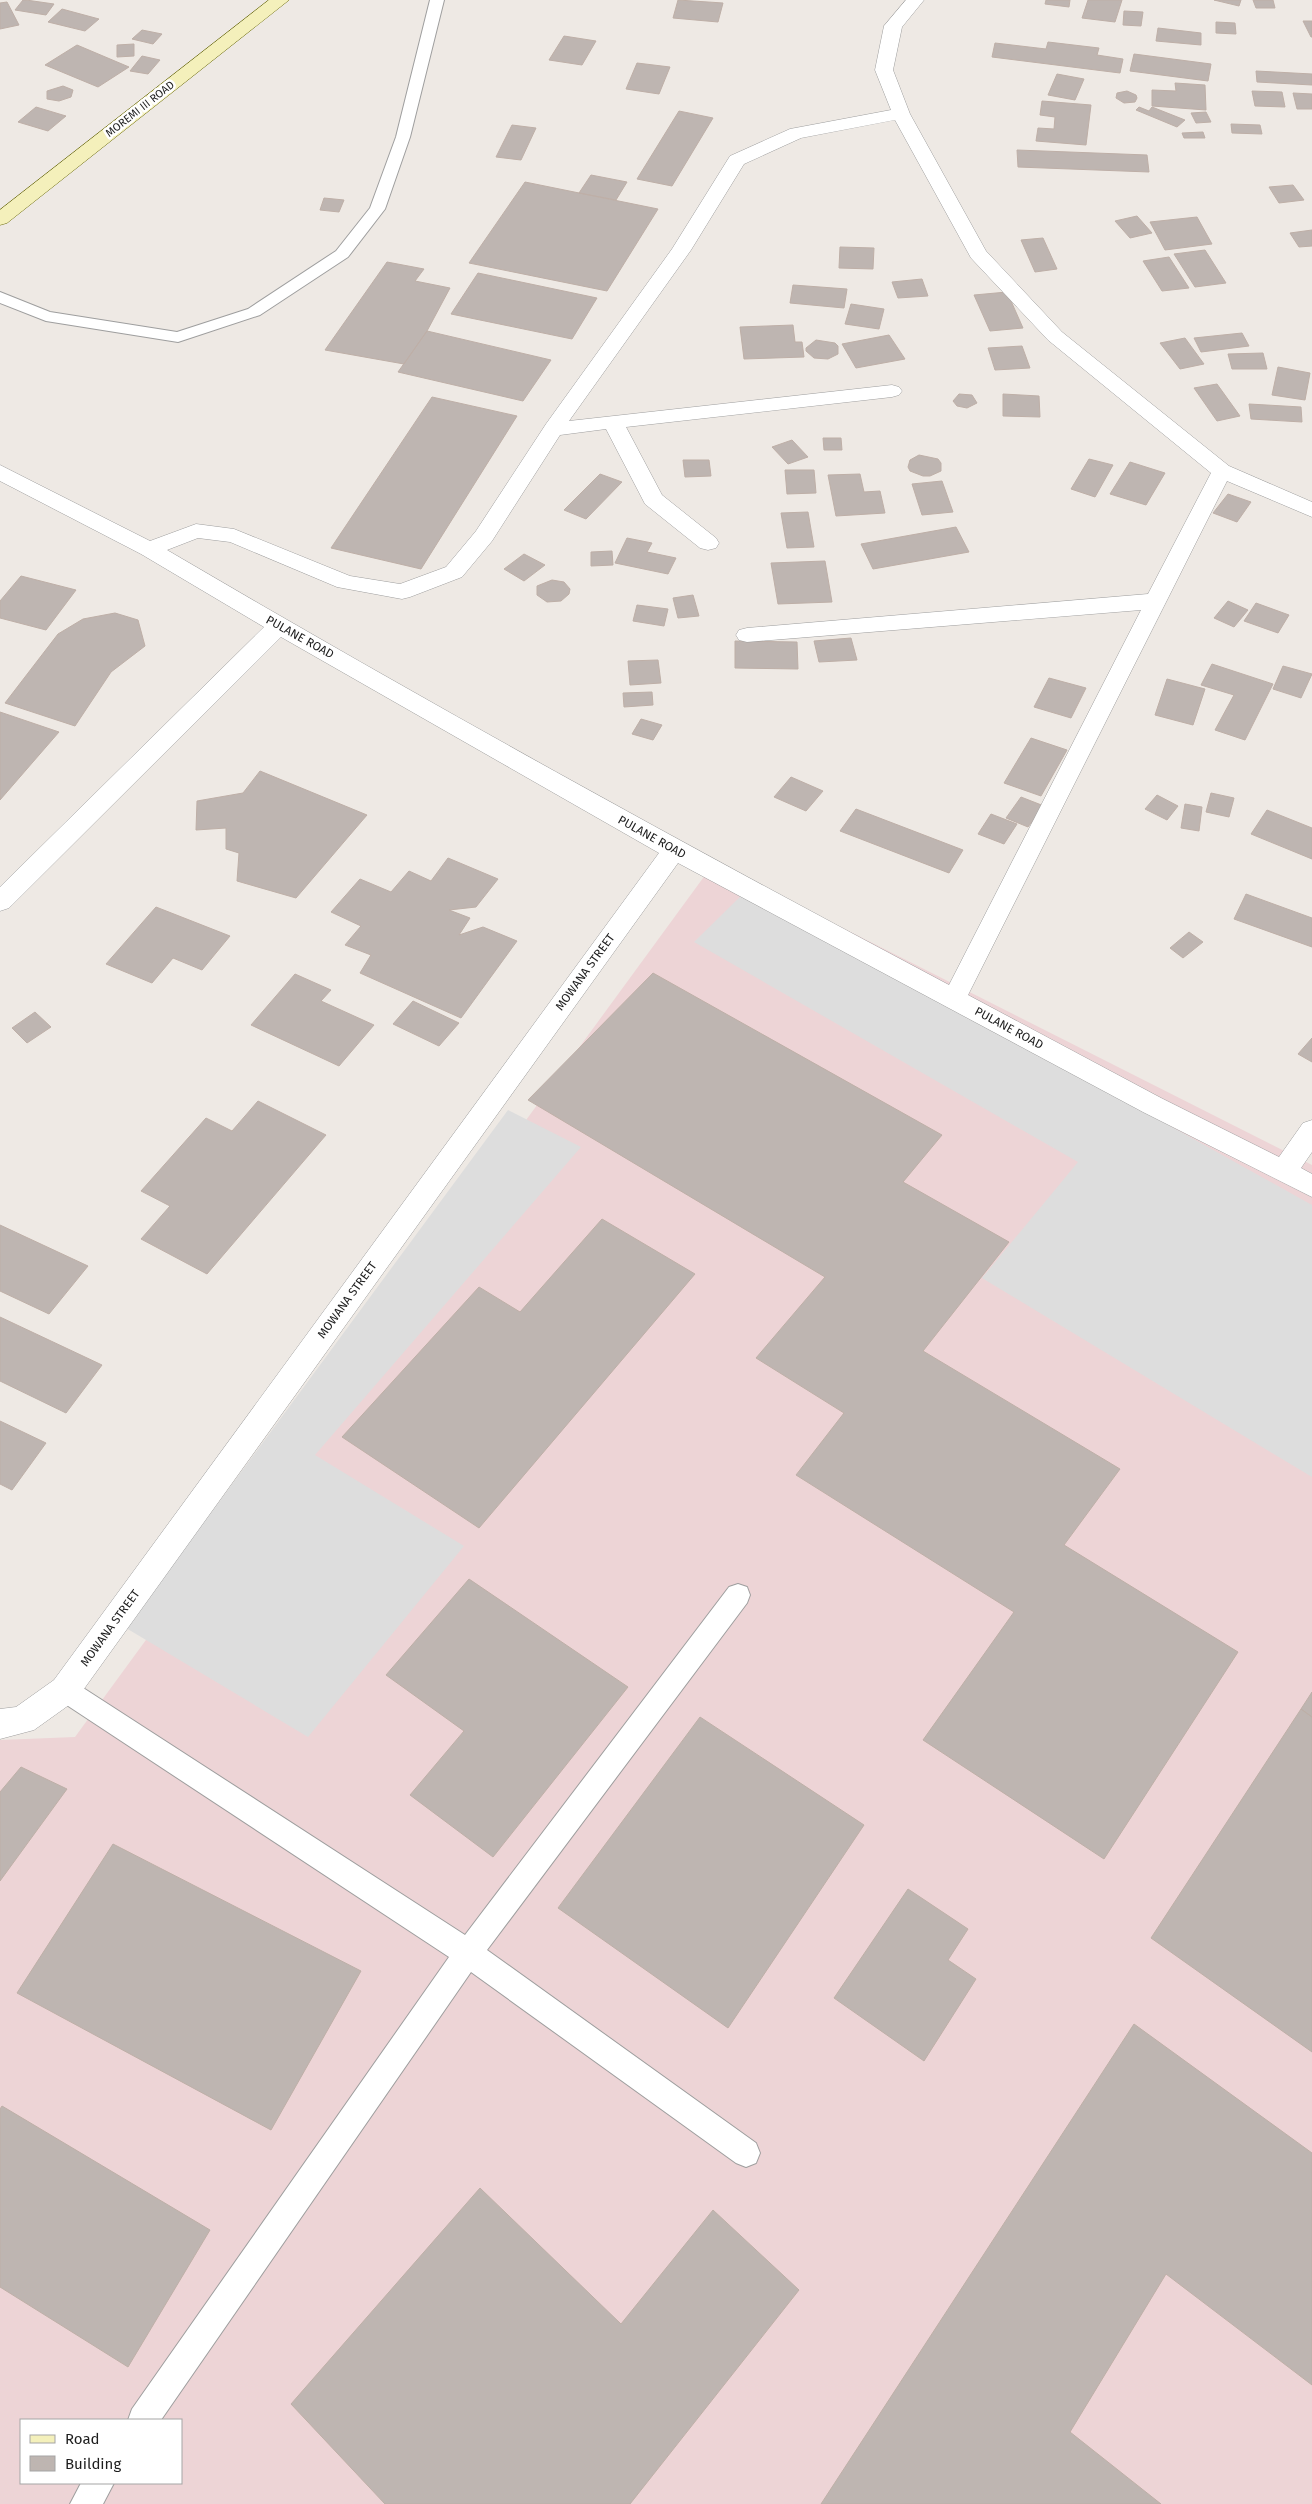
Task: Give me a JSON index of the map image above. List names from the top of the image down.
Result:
{
  "streets": {
    "street": ["MOREMI III ROAD", "PULANE ROAD", "MOWANA STREET"]
  },
  "crossings": [
    ["PULANE ROAD", "MOWANA STREET"]
  ],
  "legend": ["Road", "Building"]
}
